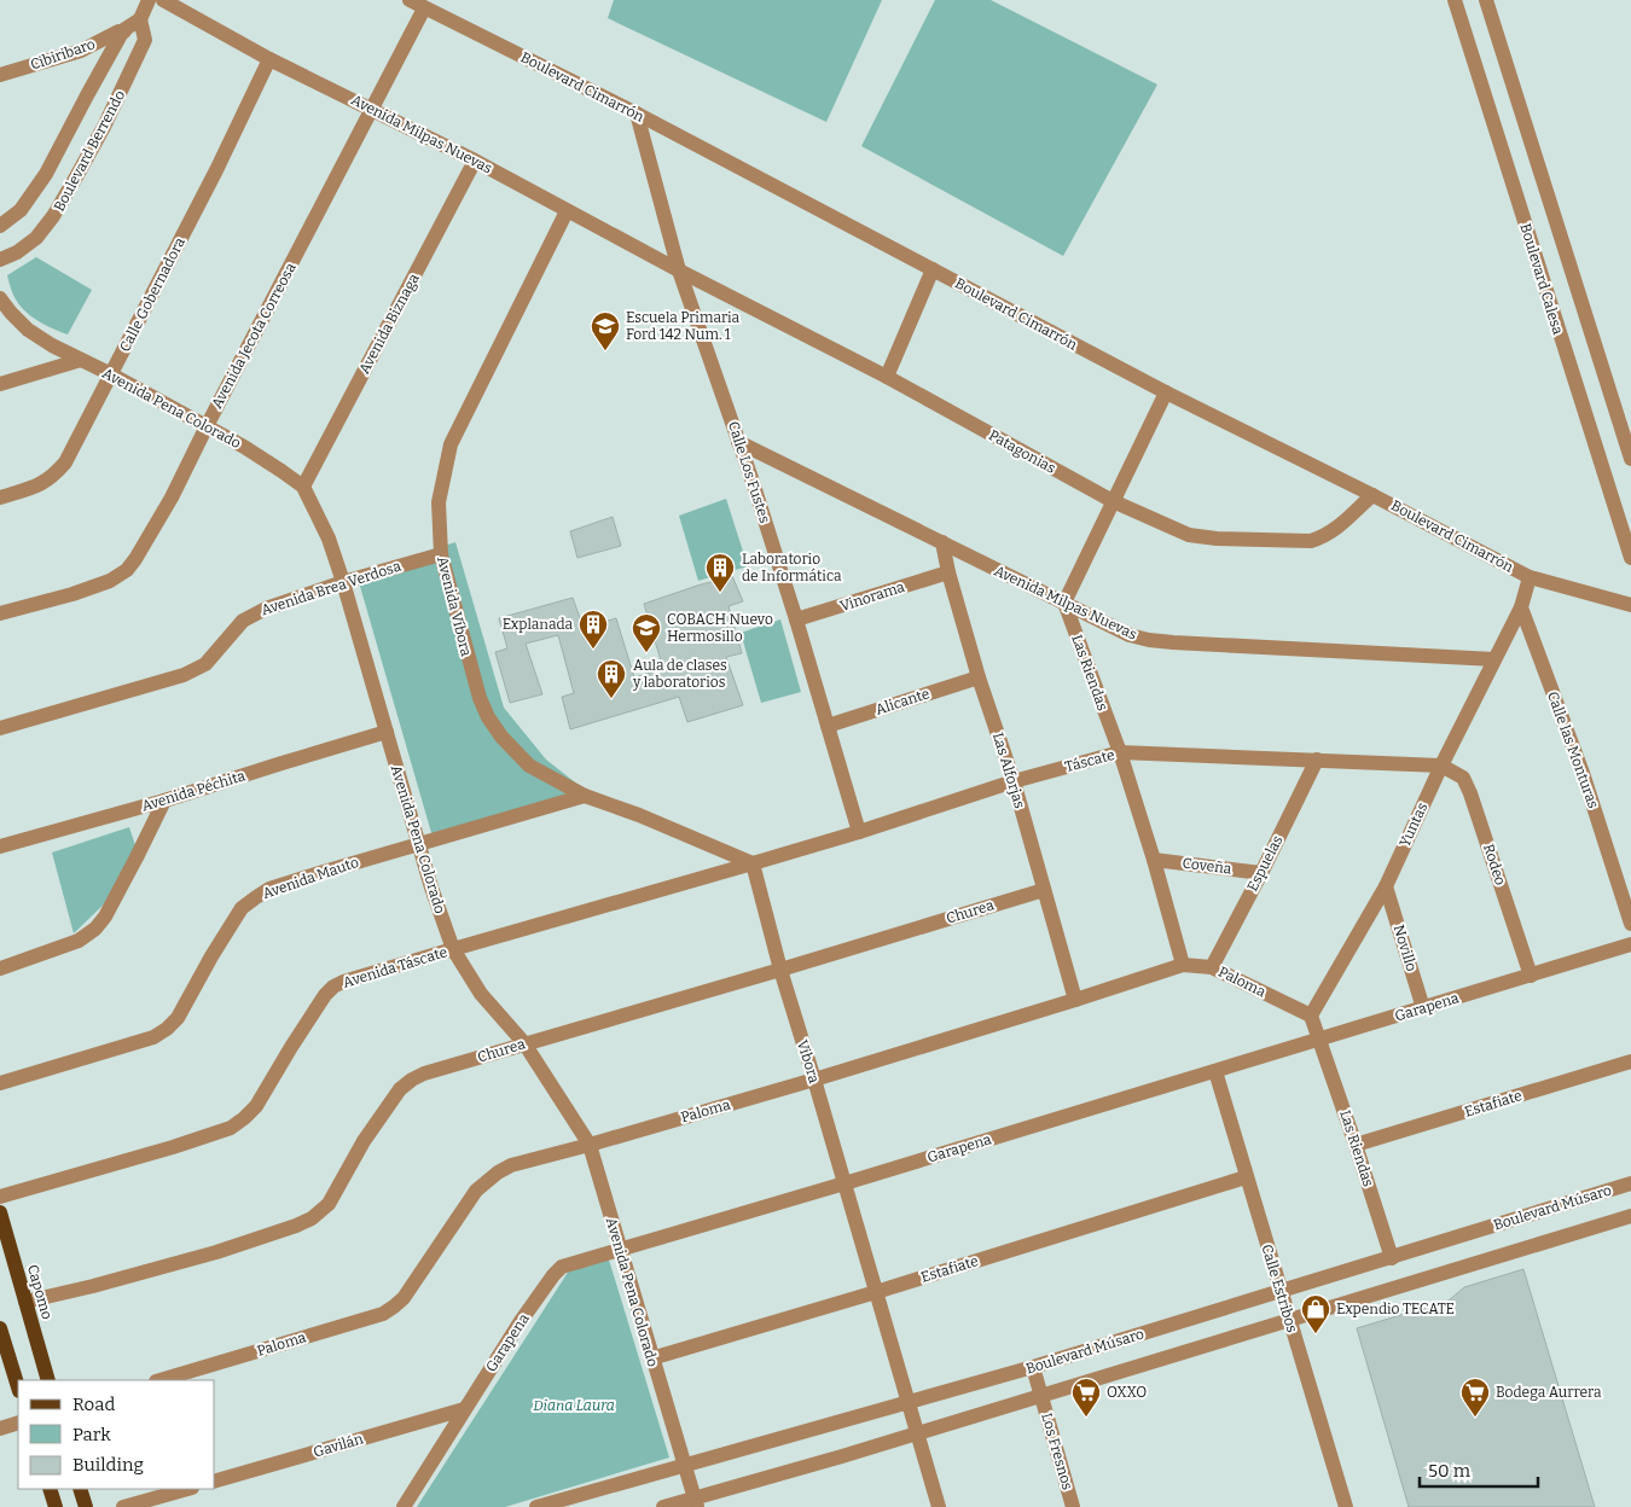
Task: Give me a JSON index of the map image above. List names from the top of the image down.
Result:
{
  "streets": {
    "main road": ["Capomo"],
    "street": [
      "Cibiribaro",
      "Boulevard Cimarrón",
      "Avenida Milpas Nuevas",
      "Boulevard Berrendo",
      "Boulevard Calesa",
      "Calle Gobernadora",
      "Avenida Biznaga",
      "Avenida Jecota Correosa",
      "Avenida Pena Colorado",
      "Patagonias",
      "Calle Los Fustes",
      "Avenida Brea Verdosa",
      "Vinorama",
      "Avenida Víbora",
      "Las Riendas",
      "Alicante",
      "Calle las Monturas",
      "Táscate",
      "Las Alforjas",
      "Avenida Péchita",
      "Yuntas",
      "Espuelas",
      "Rodeo",
      "Coveña",
      "Avenida Mauto",
      "Churea",
      "Novillo",
      "Avenida Táscate",
      "Paloma",
      "Garapena",
      "Vibora",
      "Estafiate",
      "Boulevard Músaro",
      "Calle Estribos",
      "Gavilán",
      "Los Fresnos"
    ]
  },
  "crossings": [
    ["Cibiribaro", "Boulevard Berrendo"],
    ["Boulevard Cimarrón", "Avenida Jecota Correosa"],
    ["Boulevard Cimarrón", "Patagonias"],
    ["Boulevard Cimarrón", "Calle Los Fustes"],
    ["Avenida Milpas Nuevas", "Calle Gobernadora"],
    ["Avenida Milpas Nuevas", "Avenida Biznaga"],
    ["Avenida Milpas Nuevas", "Avenida Jecota Correosa"],
    ["Avenida Milpas Nuevas", "Patagonias"],
    ["Avenida Milpas Nuevas", "Calle Los Fustes"],
    ["Avenida Milpas Nuevas", "Avenida Víbora"],
    ["Avenida Milpas Nuevas", "Las Riendas"],
    ["Avenida Milpas Nuevas", "Las Alforjas"],
    ["Avenida Milpas Nuevas", "Yuntas"],
    ["Calle Gobernadora", "Avenida Pena Colorado"],
    ["Avenida Biznaga", "Avenida Pena Colorado"],
    ["Avenida Jecota Correosa", "Avenida Pena Colorado"],
    ["Avenida Pena Colorado", "Avenida Brea Verdosa"],
    ["Avenida Pena Colorado", "Avenida Péchita"],
    ["Avenida Pena Colorado", "Avenida Mauto"],
    ["Avenida Pena Colorado", "Churea"],
    ["Avenida Pena Colorado", "Avenida Táscate"],
    ["Avenida Pena Colorado", "Paloma"],
    ["Avenida Pena Colorado", "Garapena"],
    ["Avenida Pena Colorado", "Estafiate"],
    ["Avenida Pena Colorado", "Boulevard Músaro"],
    ["Patagonias", "Calle Los Fustes"],
    ["Calle Los Fustes", "Vinorama"],
    ["Calle Los Fustes", "Alicante"],
    ["Calle Los Fustes", "Táscate"],
    ["Avenida Brea Verdosa", "Avenida Víbora"],
    ["Vinorama", "Las Alforjas"],
    ["Avenida Víbora", "Avenida Mauto"],
    ["Las Riendas", "Táscate"],
    ["Las Riendas", "Coveña"],
    ["Las Riendas", "Paloma"],
    ["Las Riendas", "Garapena"],
    ["Las Riendas", "Estafiate"],
    ["Las Riendas", "Boulevard Músaro"],
    ["Alicante", "Las Alforjas"],
    ["Calle las Monturas", "Yuntas"],
    ["Táscate", "Las Alforjas"],
    ["Táscate", "Yuntas"],
    ["Táscate", "Espuelas"],
    ["Táscate", "Rodeo"],
    ["Táscate", "Avenida Táscate"],
    ["Táscate", "Vibora"],
    ["Las Alforjas", "Churea"],
    ["Las Alforjas", "Paloma"],
    ["Yuntas", "Rodeo"],
    ["Yuntas", "Novillo"],
    ["Yuntas", "Paloma"],
    ["Espuelas", "Coveña"],
    ["Espuelas", "Paloma"],
    ["Rodeo", "Garapena"],
    ["Churea", "Vibora"],
    ["Churea", "Capomo"],
    ["Novillo", "Garapena"],
    ["Avenida Táscate", "Vibora"],
    ["Paloma", "Vibora"],
    ["Garapena", "Vibora"],
    ["Garapena", "Calle Estribos"],
    ["Garapena", "Gavilán"],
    ["Vibora", "Estafiate"],
    ["Vibora", "Boulevard Músaro"],
    ["Estafiate", "Calle Estribos"],
    ["Boulevard Músaro", "Calle Estribos"],
    ["Boulevard Músaro", "Los Fresnos"]
  ],
  "parks": ["Diana Laura"],
  "places": {
    "school or university": ["Escuela Primaria Ford 142 Num. 1", "COBACH Nuevo Hermosillo"],
    "building": ["Laboratorio de Informática", "Explanada", "Aula de clases y laboratorios"],
    "shop": ["Expendio TECATE"],
    "supermarket": ["OXXO", "Bodega Aurrera"]
  },
  "legend": ["Road", "Park", "Building"],
  "scale_bar": "50 m"
}
